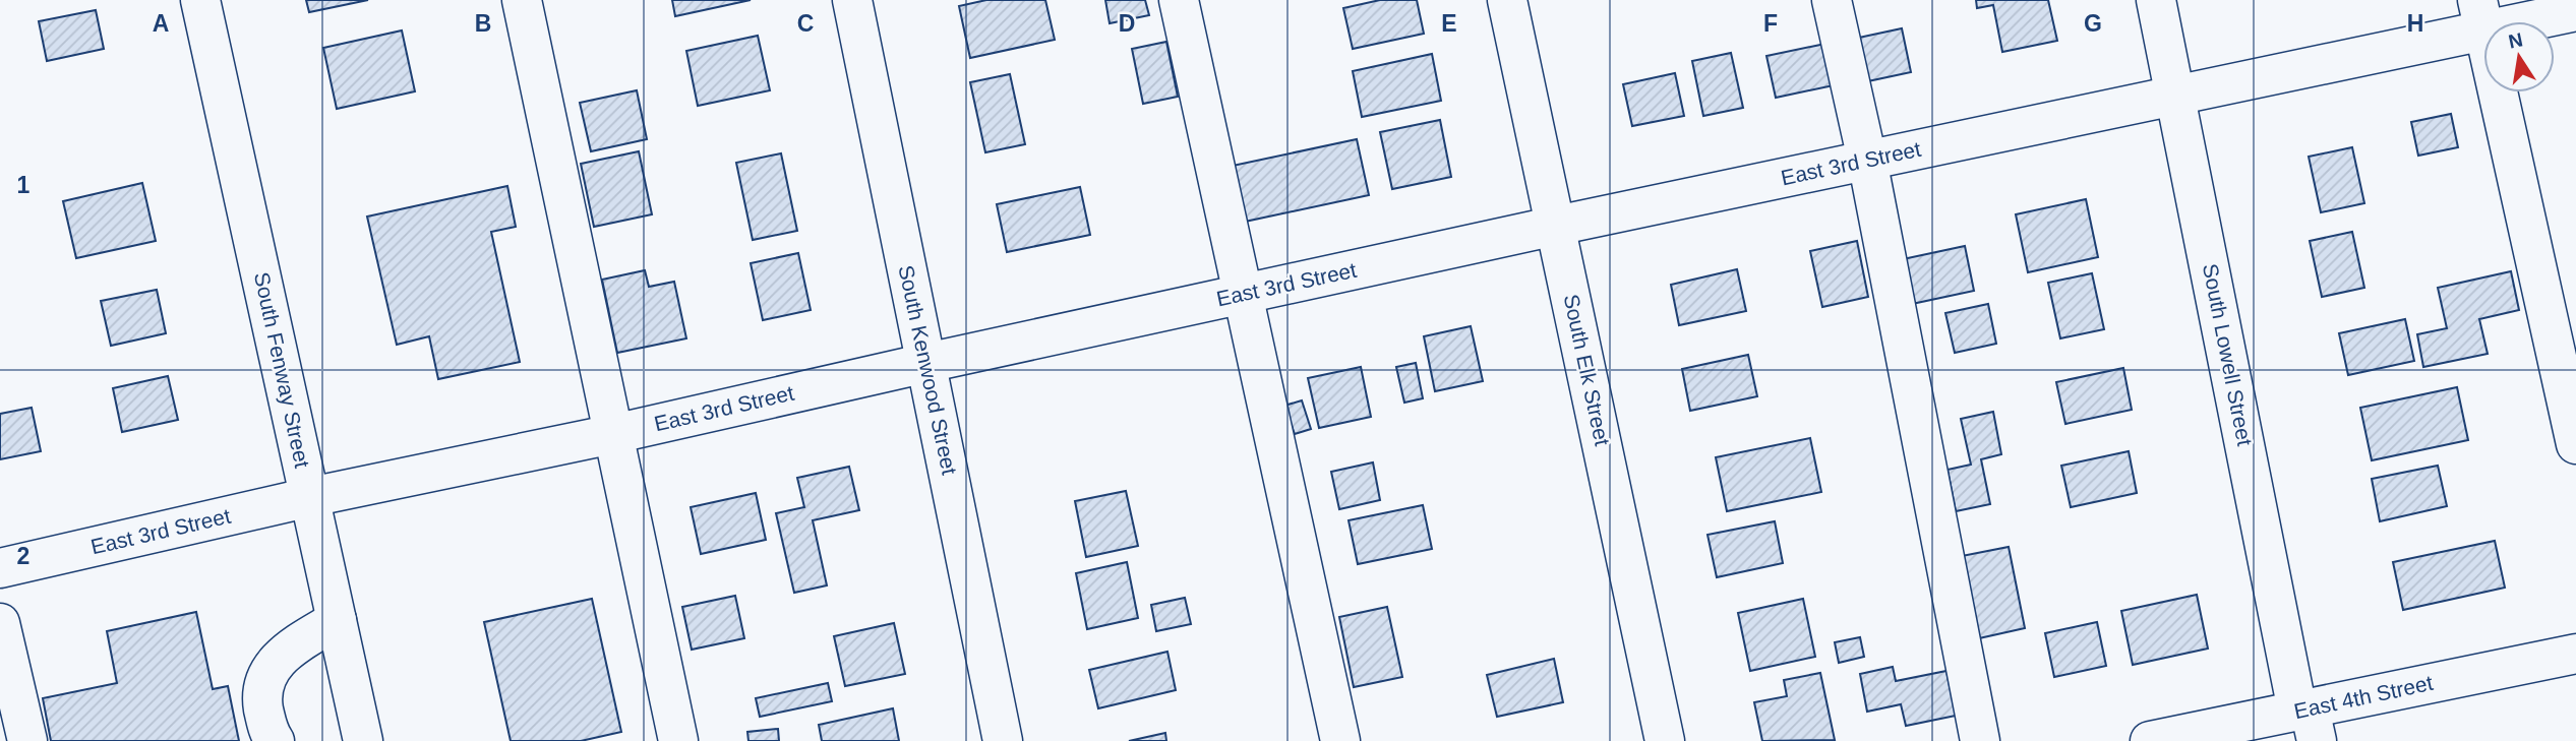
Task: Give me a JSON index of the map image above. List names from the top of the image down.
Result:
{
  "streets": {
    "street": [
      "East 3rd Street",
      "South Lowell Street",
      "South Fenway Street",
      "South Kenwood Street",
      "South Elk Street",
      "East 4th Street"
    ]
  },
  "crossings": [
    ["East 3rd Street", "South Lowell Street"],
    ["East 3rd Street", "South Fenway Street"],
    ["East 3rd Street", "South Kenwood Street"],
    ["East 3rd Street", "South Elk Street"],
    ["South Lowell Street", "East 4th Street"]
  ],
  "north": "top",
  "grid": {
    "columns": [
      "A",
      "B",
      "C",
      "D",
      "E",
      "F",
      "G",
      "H"
    ],
    "rows": ["1", "2"]
  }
}
